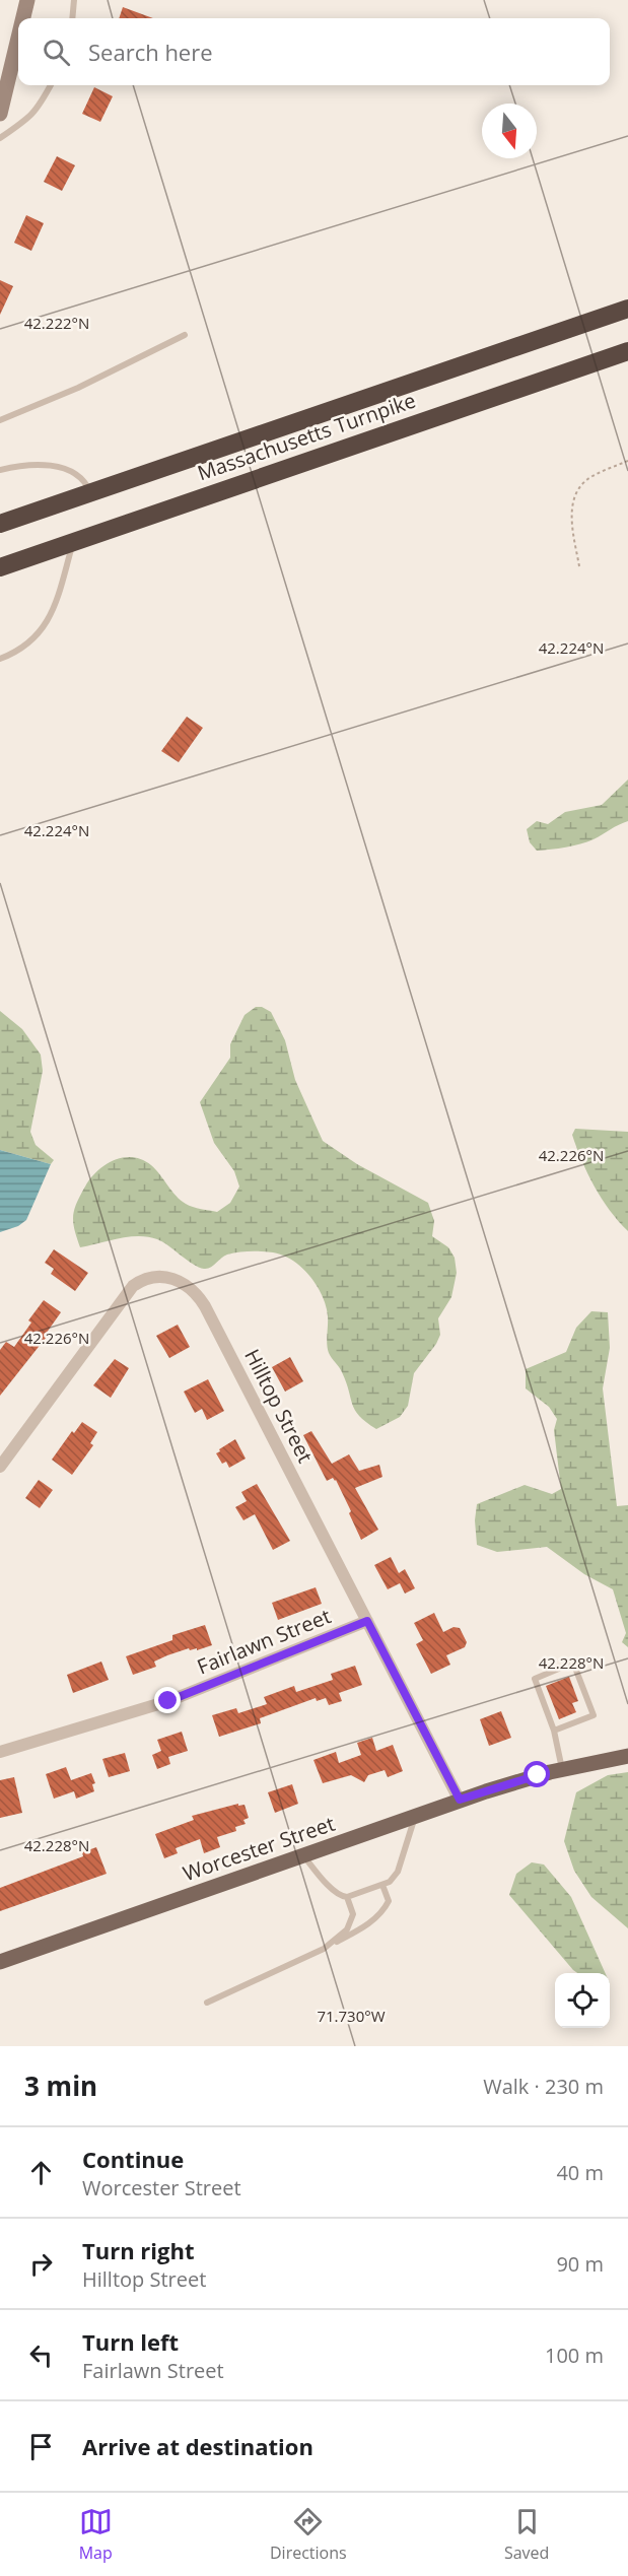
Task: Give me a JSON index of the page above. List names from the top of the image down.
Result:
{
  "streets": {
    "highway": ["Massachusetts Turnpike"],
    "main road": ["Worcester Street"],
    "street": ["Hilltop Street", "Fairlawn Street"]
  },
  "crossings": [
    ["Hilltop Street", "Fairlawn Street"],
    ["Hilltop Street", "Worcester Street"]
  ],
  "north": "bottom",
  "page": {
    "search": "Search here",
    "heading": ["3 min", "Walk · 230 m"],
    "list": [
      ["Continue", "Worcester Street", "40 m"],
      ["Turn right", "Hilltop Street", "90 m"],
      ["Turn left", "Fairlawn Street", "100 m"],
      "Arrive at destination"
    ],
    "nav": ["Map", "Directions", "Saved"]
  },
  "coordinates": [
    "42.222°N",
    "42.224°N",
    "42.226°N",
    "42.228°N",
    "71.730°W"
  ]
}
